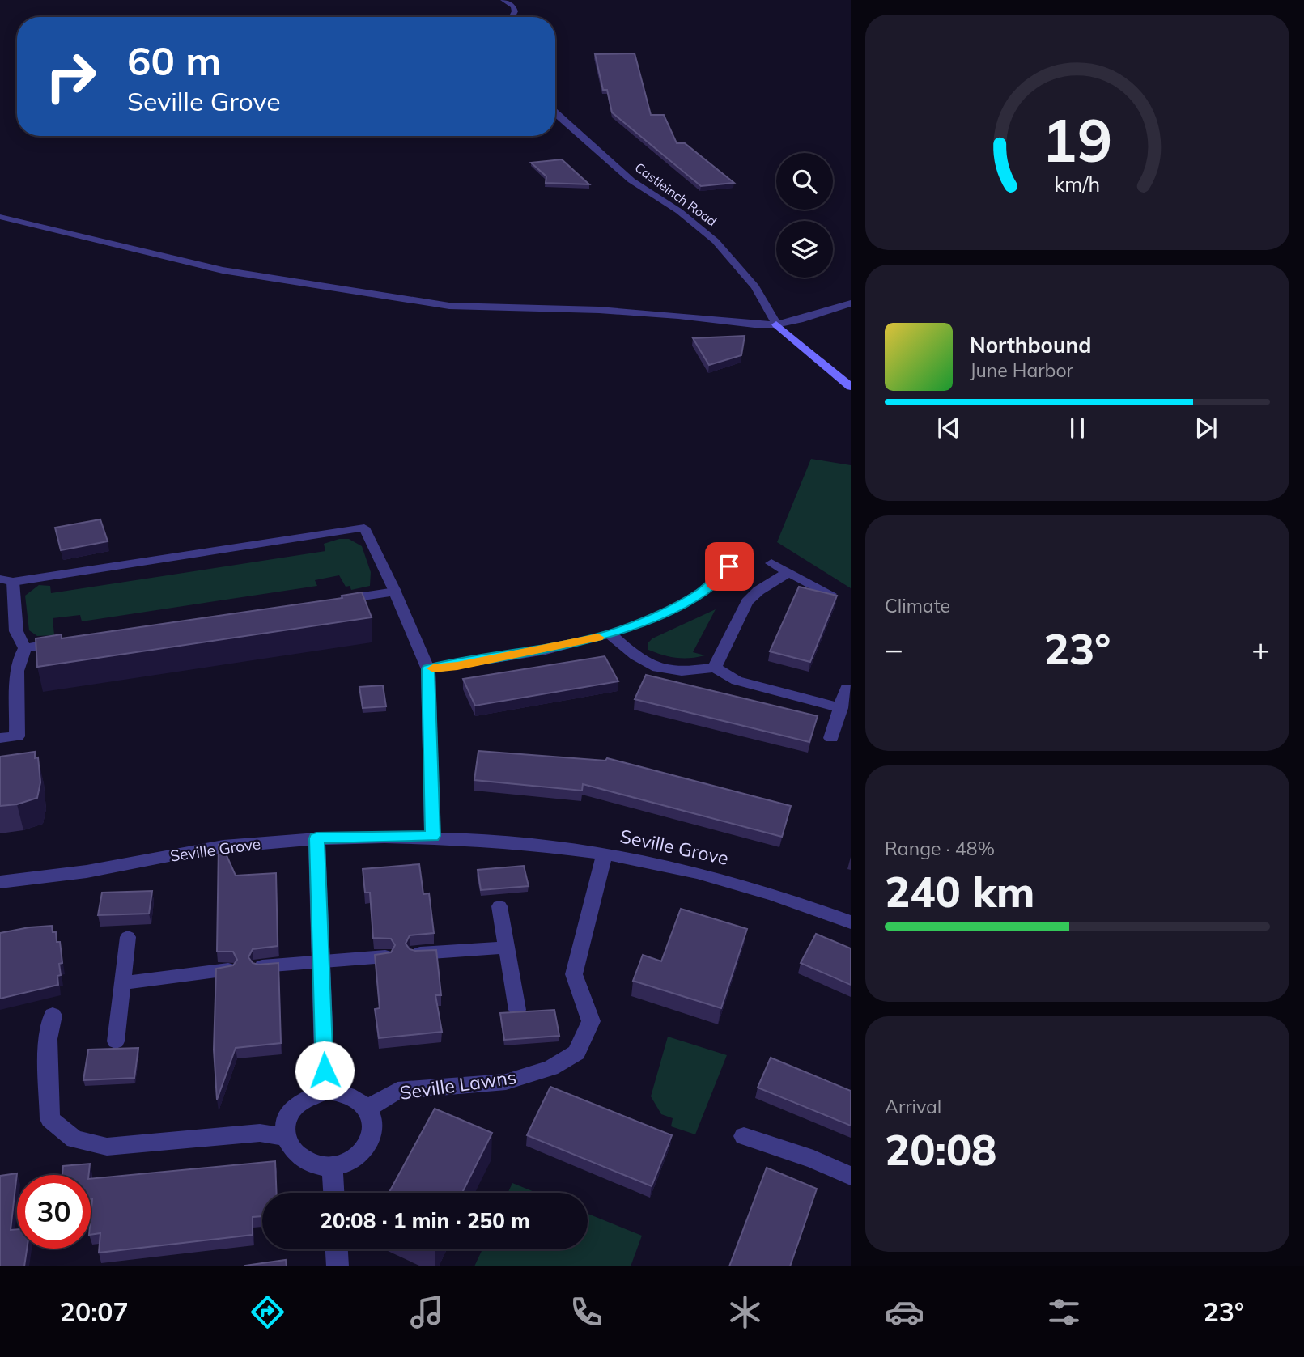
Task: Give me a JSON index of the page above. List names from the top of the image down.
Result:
{
  "streets": {
    "street": ["Castleinch Road", "Seville Grove", "Seville Lawns"]
  },
  "crossings": [
    ["Seville Grove", "Seville Lawns"]
  ],
  "page": {
    "turn": ["60 m", "Seville Grove"],
    "song": ["Northbound", "June Harbor"],
    "tile": [
      "Climate",
      ["Range · 48%", "240 km"],
      ["Arrival", "20:08"]
    ],
    "heat": ["−", "23°", "+"],
    "limit": "30",
    "trip": "20:08 · 1 min · 250 m",
    "tabs": ["20:07", "23°"],
    "gauge": ["19", "km/h"]
  }
}
